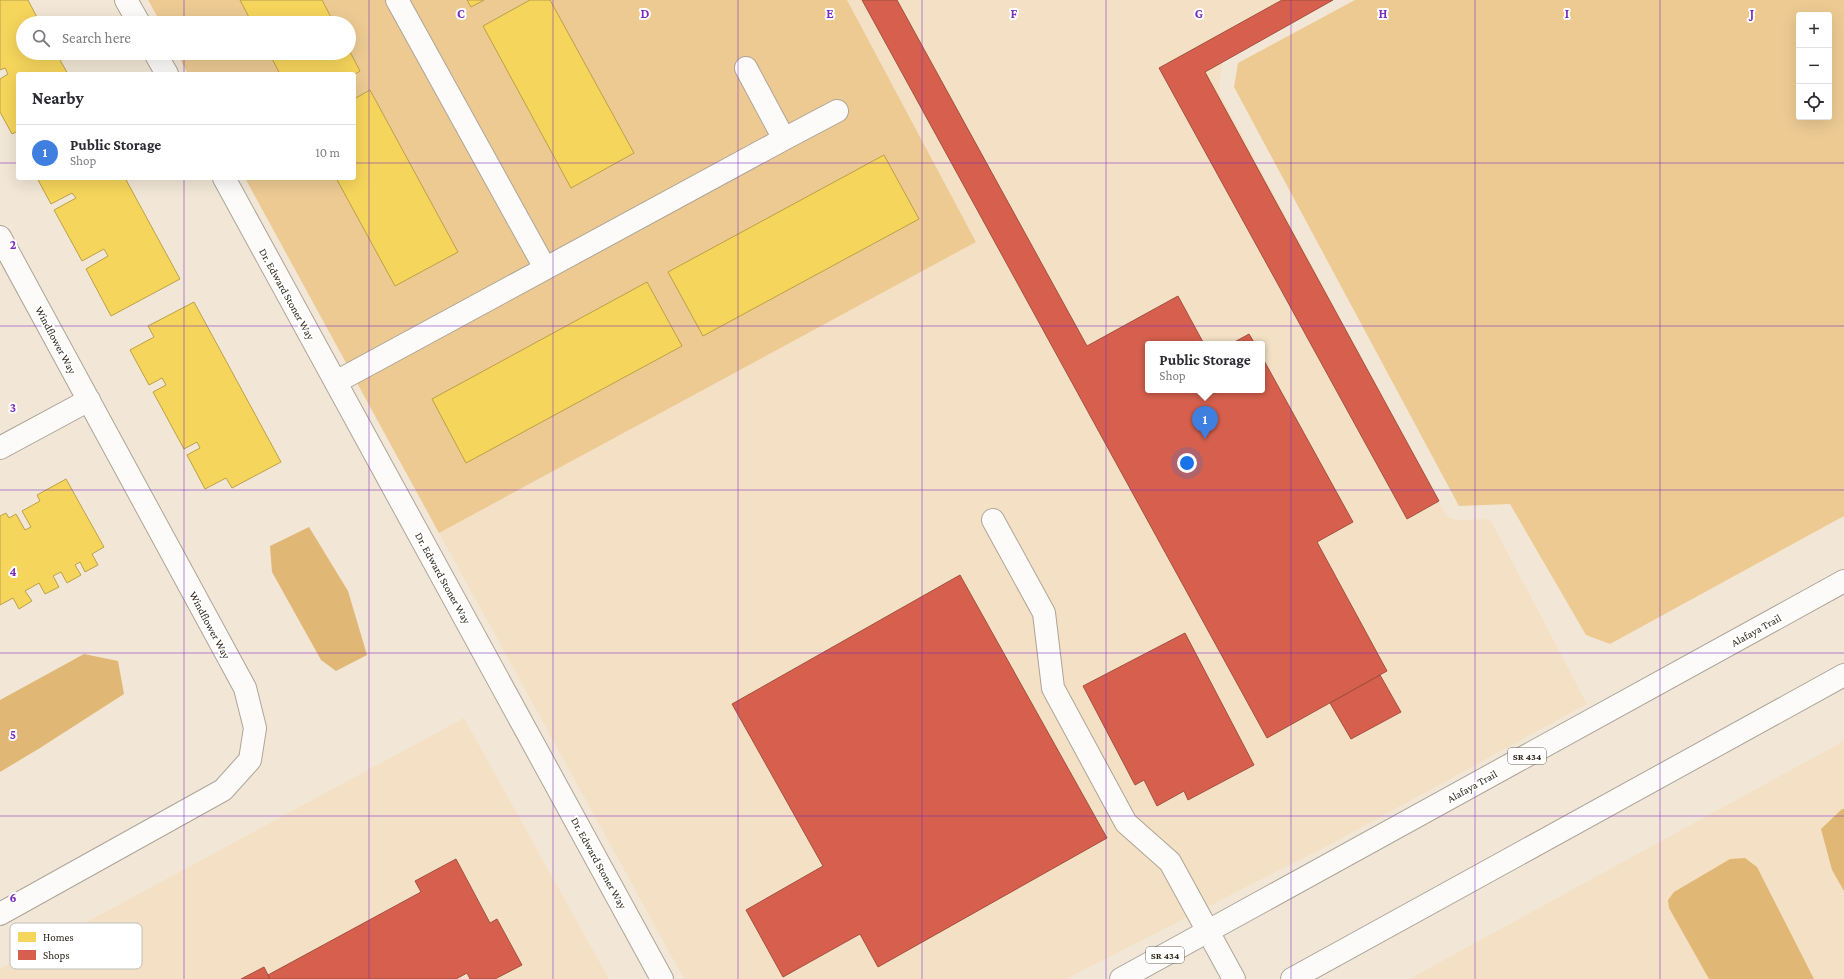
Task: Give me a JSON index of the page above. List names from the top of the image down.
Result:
{
  "streets": {
    "street": [
      "Dr. Edward Stoner Way",
      "Windflower Way",
      "Alafaya Trail",
      "SR 434"
    ]
  },
  "legend": ["Homes", "Shops"],
  "page": {
    "map_buttons": ["+", "−"],
    "search": "Search here",
    "heading": "Nearby",
    "list": [
      {
        "mark": "1",
        "name": "Public Storage",
        "note": "Shop",
        "value": "10 m"
      }
    ],
    "popup": ["Public Storage", "Shop"],
    "pins": "1"
  },
  "grid": {
    "columns": [
      "C",
      "D",
      "E",
      "F",
      "G",
      "H",
      "I",
      "J"
    ],
    "rows": [
      "2",
      "3",
      "4",
      "5",
      "6"
    ]
  }
}
